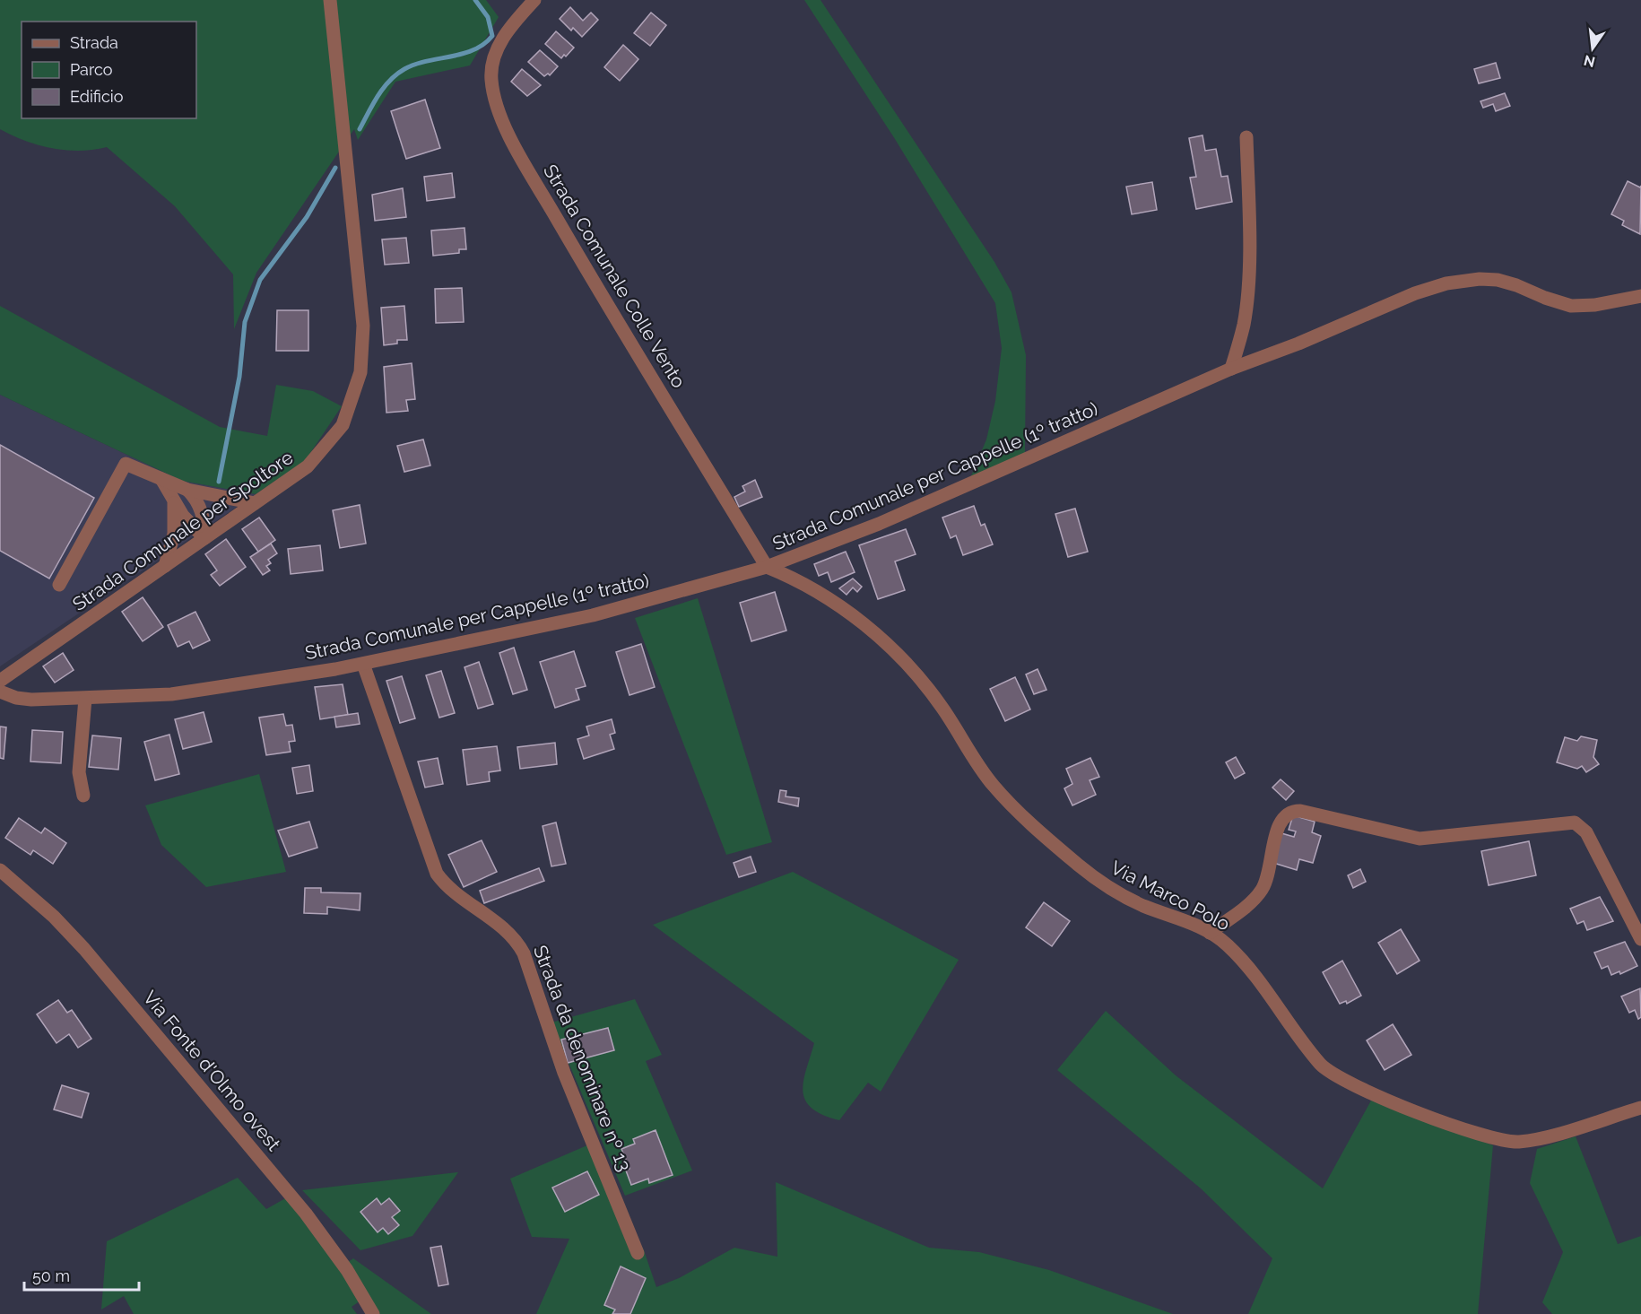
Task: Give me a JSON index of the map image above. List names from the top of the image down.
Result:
{
  "streets": {
    "street": [
      "Strada Comunale Colle Vento",
      "Strada Comunale per Cappelle (1º tratto)",
      "Strada Comunale per Spoltore",
      "Via Marco Polo",
      "Strada da denominare nº 13",
      "Via Fonte d'Olmo ovest"
    ]
  },
  "crossings": [
    ["Strada Comunale Colle Vento", "Strada Comunale per Cappelle (1º tratto)"],
    ["Strada Comunale Colle Vento", "Via Marco Polo"],
    ["Strada Comunale per Cappelle (1º tratto)", "Via Marco Polo"],
    ["Strada Comunale per Cappelle (1º tratto)", "Strada da denominare nº 13"]
  ],
  "legend": ["Strada", "Parco", "Edificio"],
  "scale_bar": "50 m",
  "north": "bottom"
}
